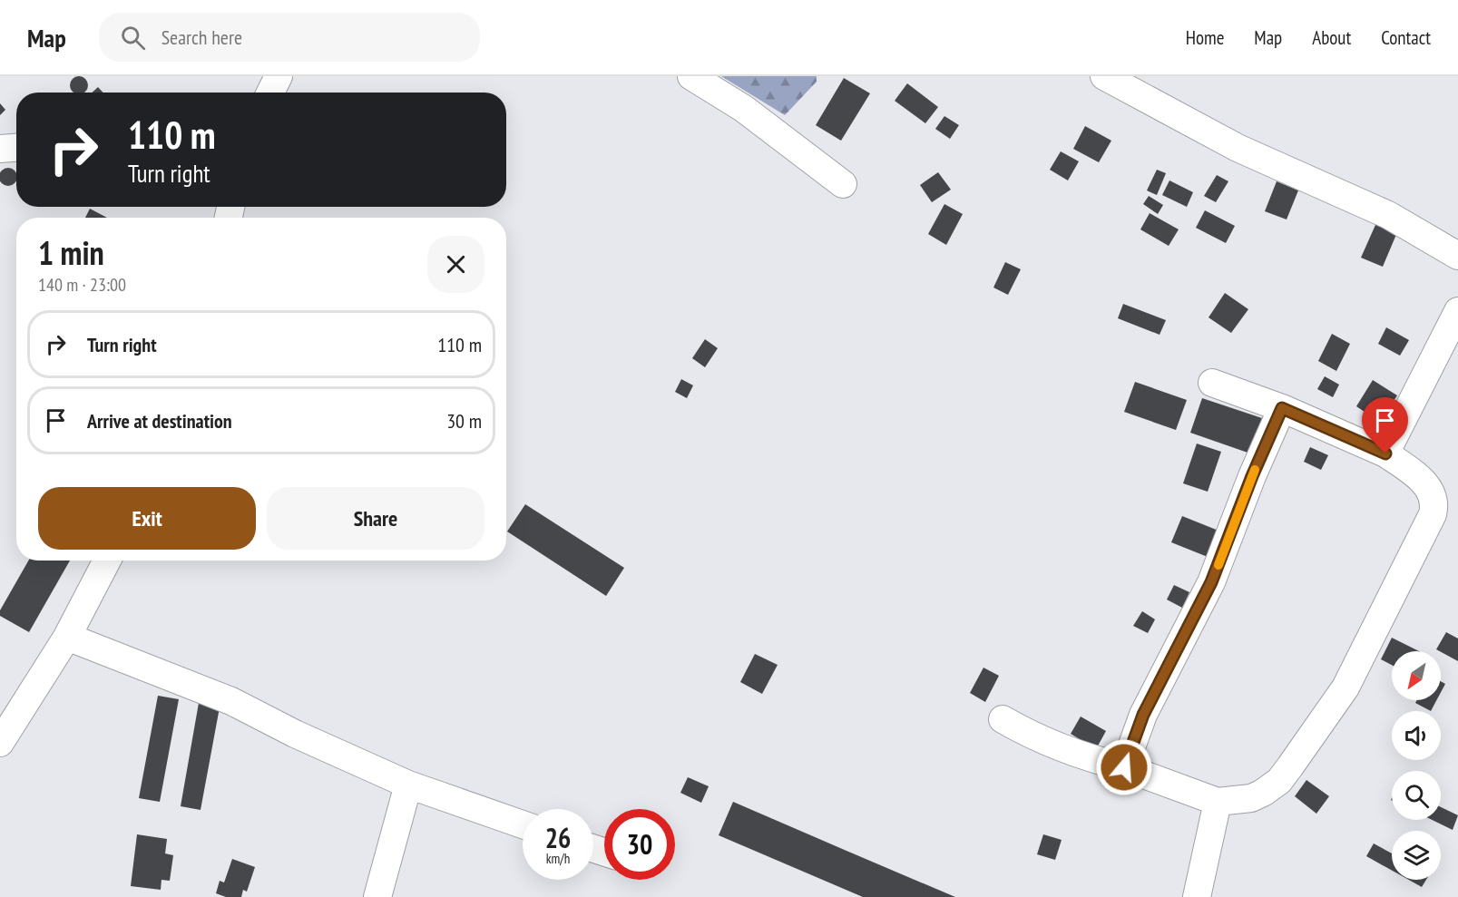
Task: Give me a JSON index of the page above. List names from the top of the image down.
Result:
{
  "north": "bottom left",
  "page": {
    "header": "Map",
    "search": "Search here",
    "nav": [
      "Home",
      "Map",
      "About",
      "Contact"
    ],
    "turn": ["110 m", "Turn right"],
    "heading": ["1 min", "140 m · 23:00"],
    "list": [
      {
        "name": "Turn right",
        "value": "110 m"
      },
      {
        "name": "Arrive at destination",
        "value": "30 m"
      }
    ],
    "buttons": ["Exit", "Share"],
    "speed": "26 km/h",
    "limit": "30"
  }
}
